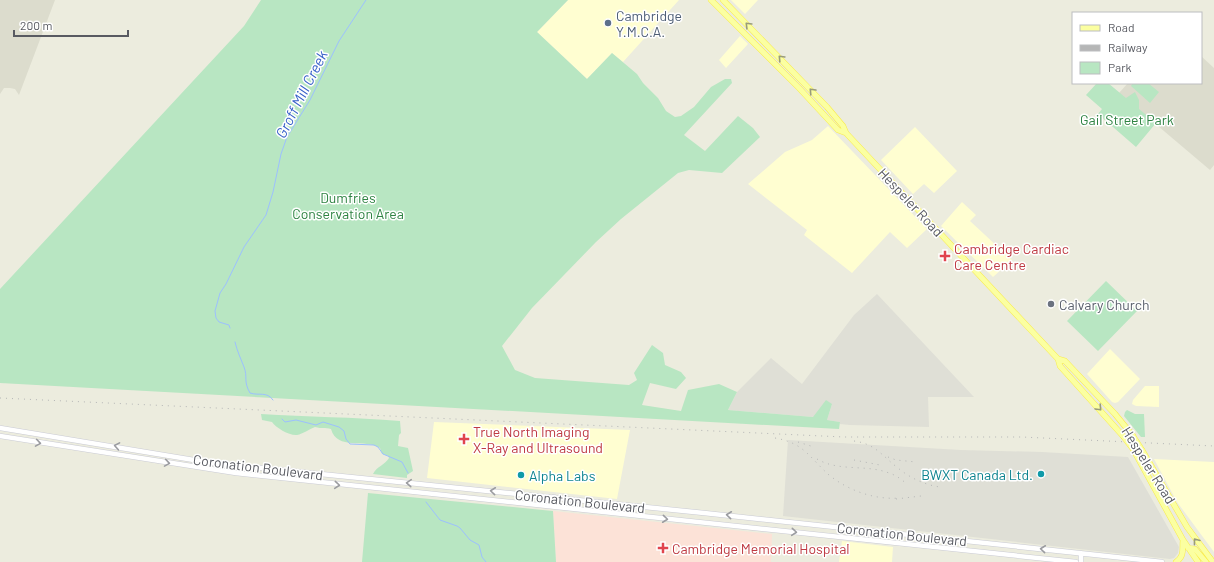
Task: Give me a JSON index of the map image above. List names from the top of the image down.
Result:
{
  "streets": {
    "main road": ["Hespeler Road", "Coronation Boulevard"]
  },
  "water": ["Groff Mill Creek"],
  "parks": ["Gail Street Park", "Dumfries Conservation Area"],
  "places": {
    "other": [
      "Cambridge Y.M.C.A.",
      "Calvary Church",
      "BWXT Canada Ltd.",
      "Alpha Labs"
    ],
    "health": ["Cambridge Cardiac Care Centre", "True North Imaging X-Ray and Ultrasound", "Cambridge Memorial Hospital"]
  },
  "legend": ["Road", "Railway", "Park"],
  "scale_bar": "200 m"
}
